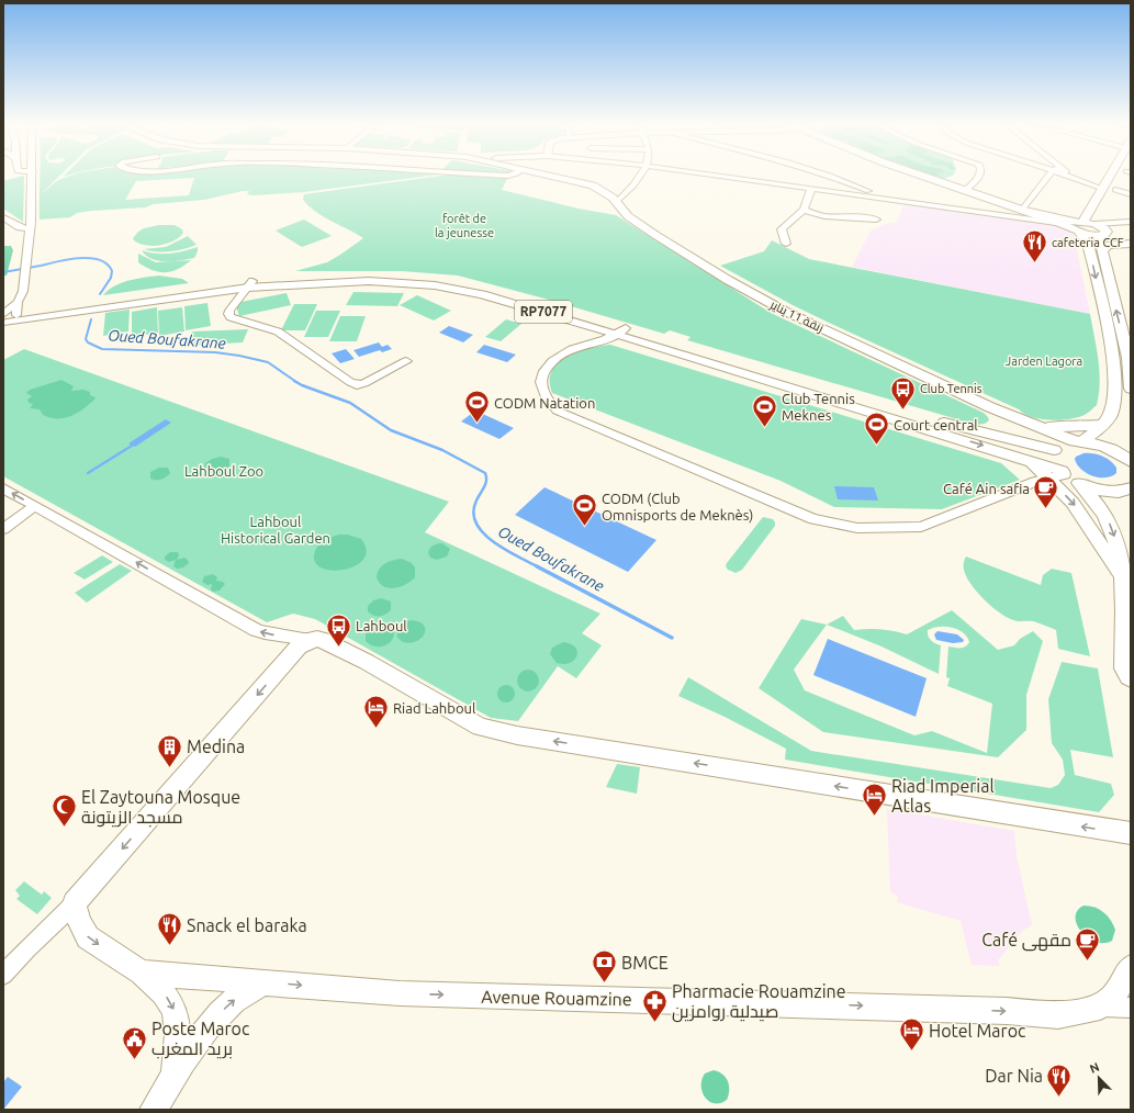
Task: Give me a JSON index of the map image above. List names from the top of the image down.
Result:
{
  "streets": {
    "main road": ["RP7077", "زنقة 11 يناير", "Avenue Rouamzine"]
  },
  "one_way": ["Avenue Rouamzine"],
  "water": ["Oued Boufakrane"],
  "parks": [
    "forêt de la jeunesse",
    "Jarden Lagora",
    "Lahboul Zoo",
    "Lahboul Historical Garden"
  ],
  "places": {
    "restaurant": ["cafeteria CCF", "Snack el baraka", "Dar Nia"],
    "bus stop": ["Club Tennis", "Lahboul"],
    "sports": [
      "CODM Natation",
      "Club Tennis Meknes",
      "Court central",
      "CODM (Club Omnisports de Meknès)"
    ],
    "cafe": ["Café Ain safia", "Café مقهى"],
    "hotel": ["Riad Lahboul", "Riad Imperial Atlas", "Hotel Maroc"],
    "building": ["Medina"],
    "mosque": ["El Zaytouna Mosque مسجد الزيتونة"],
    "bank": ["BMCE"],
    "pharmacy": ["Pharmacie Rouamzine صيدلية روامزين"],
    "public building": ["Poste Maroc بريد المغرب"]
  },
  "north": "top left"
}
